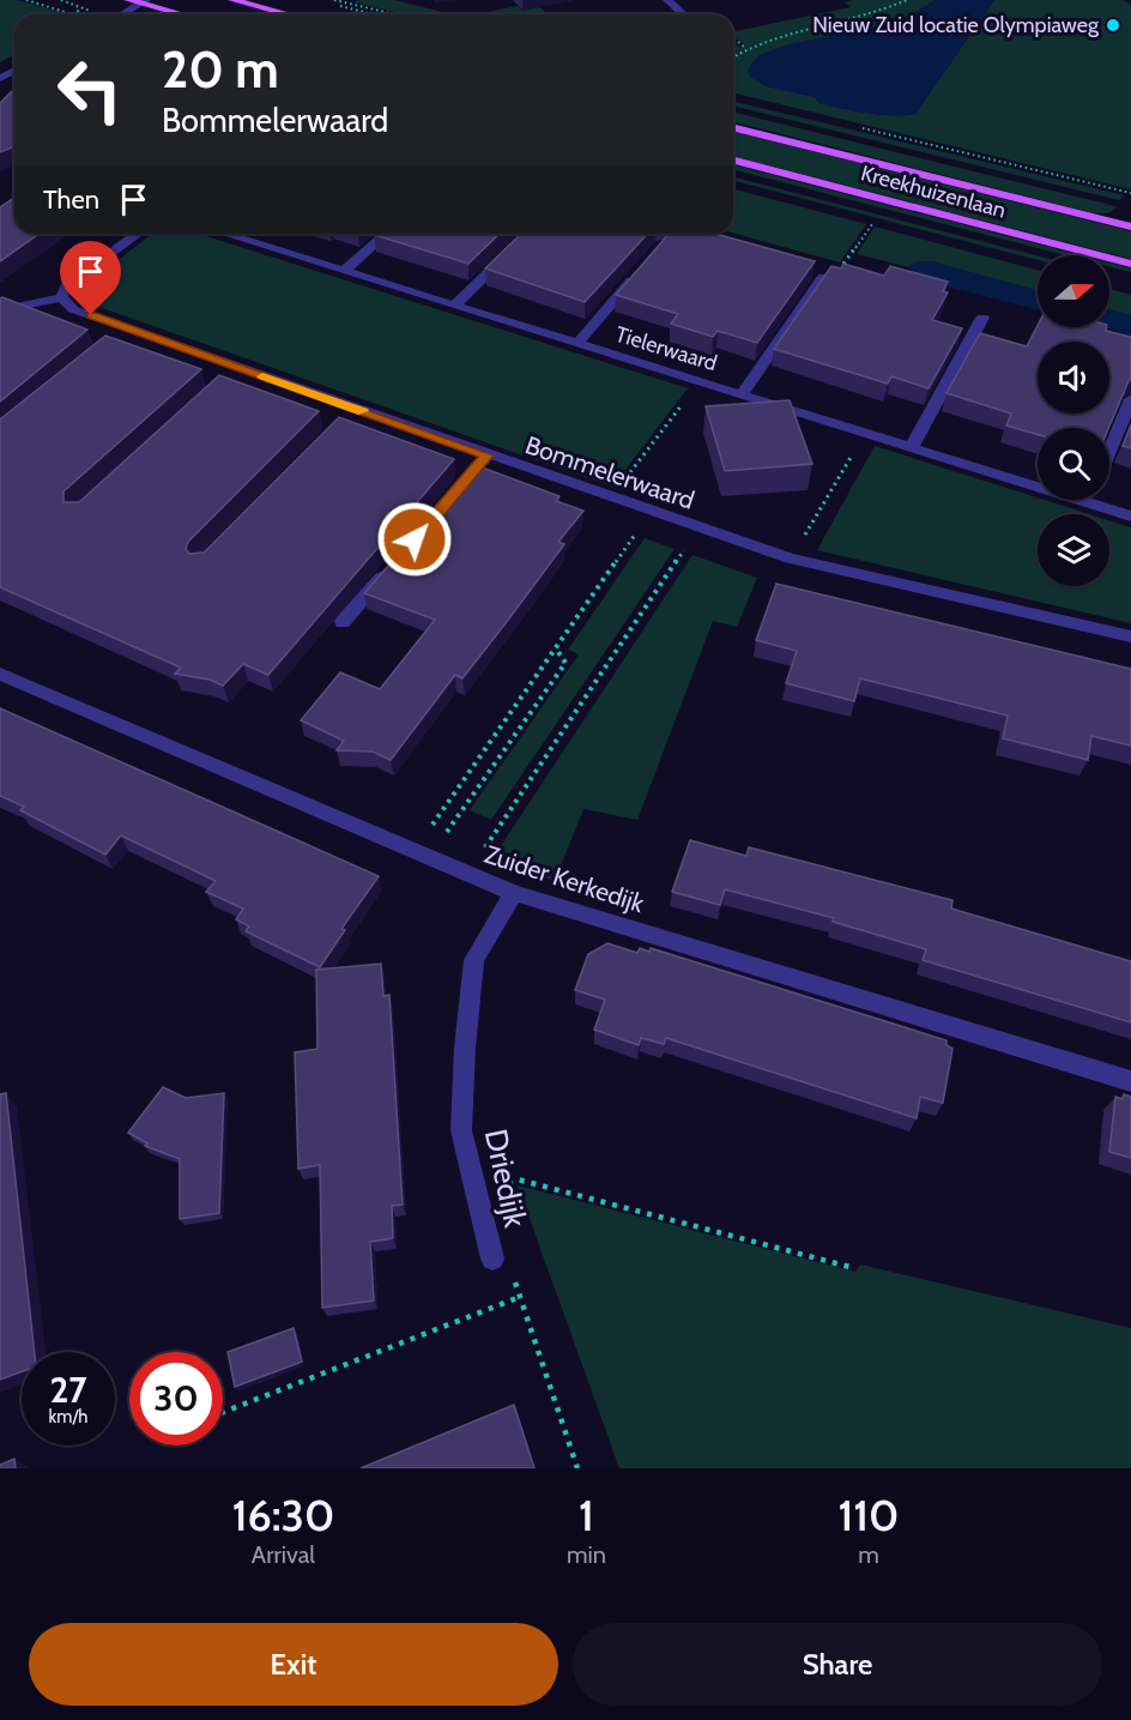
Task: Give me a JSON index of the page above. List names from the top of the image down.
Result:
{
  "streets": {
    "main road": ["Kreekhuizenlaan"],
    "street": [
      "Tielerwaard",
      "Bommelerwaard",
      "Zuider Kerkedijk",
      "Driedijk"
    ]
  },
  "crossings": [
    ["Bommelerwaard", "Zuider Kerkedijk"],
    ["Zuider Kerkedijk", "Driedijk"]
  ],
  "places": ["Nieuw Zuid locatie Olympiaweg"],
  "north": "right",
  "page": {
    "turn": ["20 m", "Bommelerwaard"],
    "then": "Then",
    "speed": "27 km/h",
    "limit": "30",
    "eta": [
      "16:30",
      "Arrival",
      "1",
      "min",
      "110",
      "m"
    ],
    "buttons": ["Exit", "Share"]
  }
}
